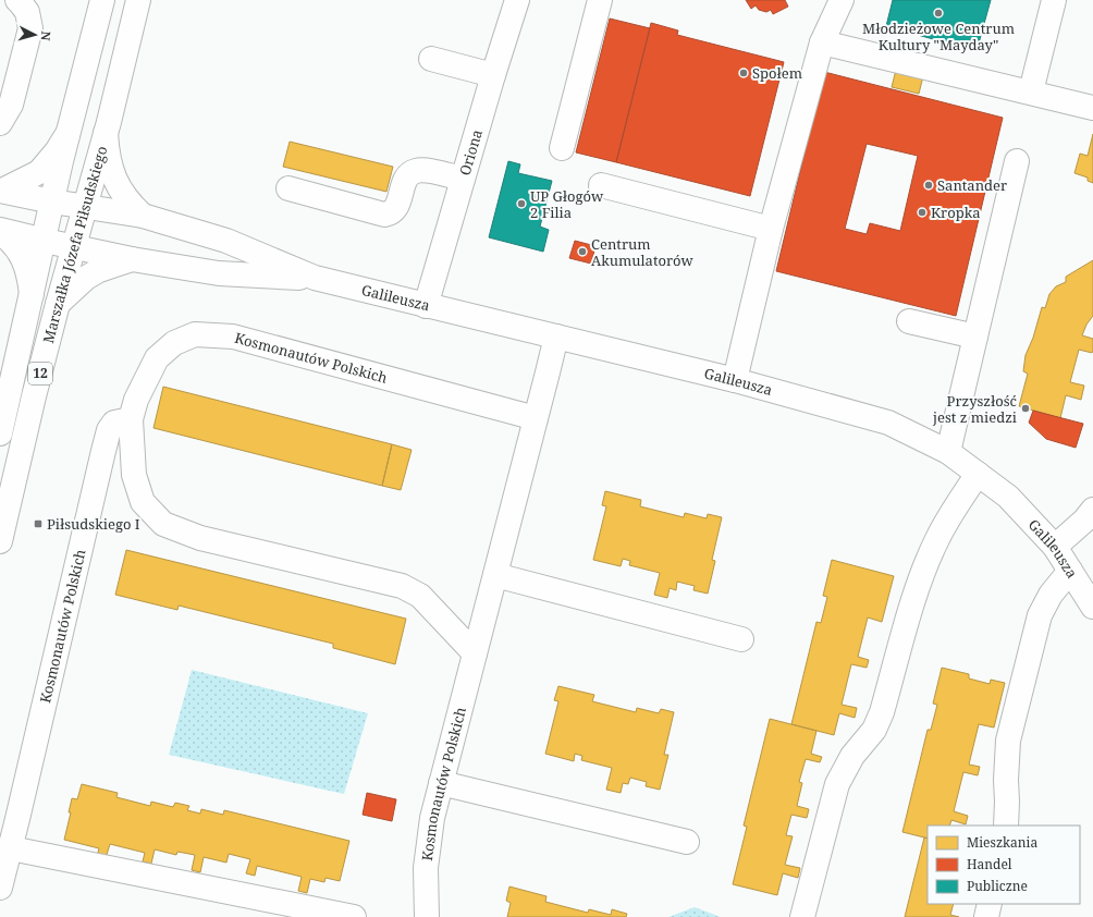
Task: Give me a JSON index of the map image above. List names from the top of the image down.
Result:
{
  "streets": {
    "street": [
      "Oriona",
      "Marszałka Józefa Piłsudskiego",
      "Galileusza",
      "Kosmonautów Polskich",
      "12"
    ]
  },
  "crossings": [
    ["Oriona", "Galileusza"],
    ["Marszałka Józefa Piłsudskiego", "Galileusza"],
    ["Galileusza", "Kosmonautów Polskich"]
  ],
  "places": {
    "other": [
      "Młodzieżowe Centrum Kultury \"Mayday\"",
      "Społem",
      "Santander",
      "UP Głogów 2 Filia",
      "Kropka",
      "Centrum Akumulatorów",
      "Przyszłość jest z miedzi"
    ],
    "transit": ["Piłsudskiego I"]
  },
  "legend": ["Mieszkania", "Handel", "Publiczne"],
  "north": "right"
}
